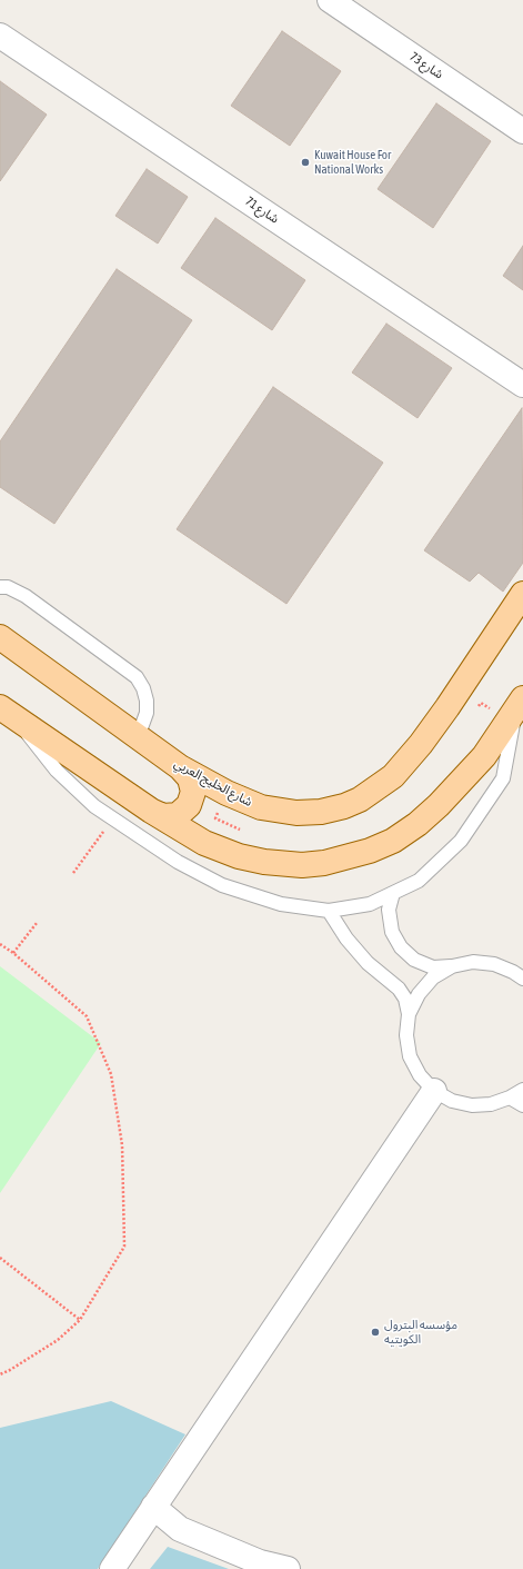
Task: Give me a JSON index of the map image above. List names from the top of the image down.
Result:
{
  "streets": {
    "main road": ["شارع الخليج العربي"],
    "street": ["شارع 73", "شارع 71"]
  },
  "places": ["Kuwait House For National Works", "مؤسسه البترول الكويتيه"]
}
